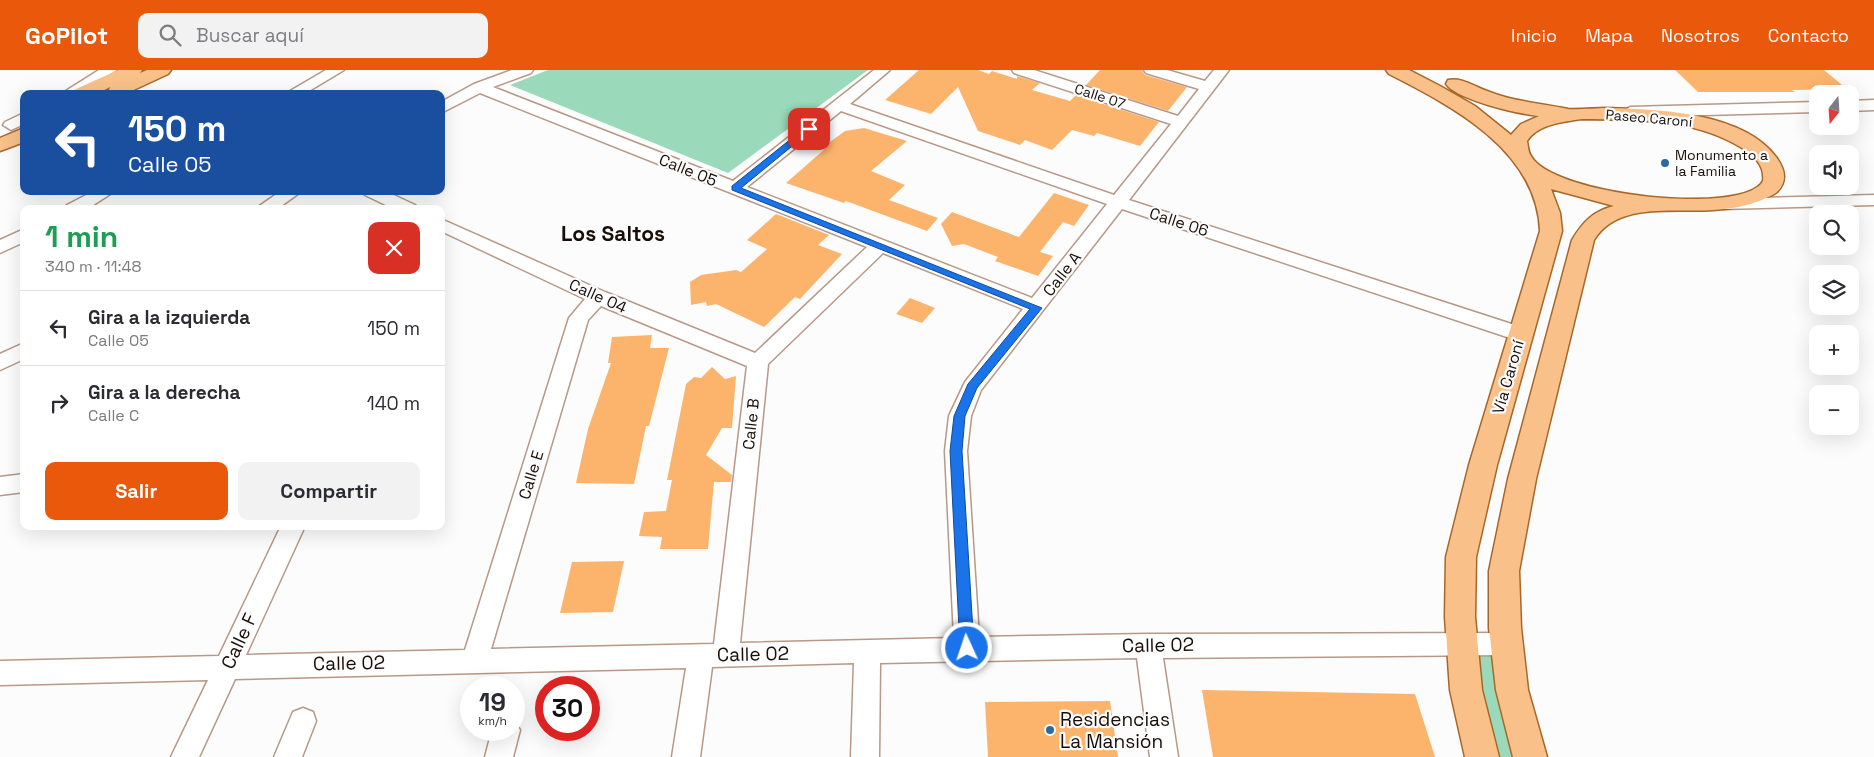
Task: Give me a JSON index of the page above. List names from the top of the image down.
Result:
{
  "streets": {
    "main road": ["Paseo Caroní", "Vía Caroní"],
    "street": [
      "Calle 07",
      "Calle 05",
      "Calle 06",
      "Calle A",
      "Calle 04",
      "Calle B",
      "Calle E",
      "Calle F",
      "Calle 02"
    ]
  },
  "crossings": [
    ["Calle 07", "Calle A"],
    ["Paseo Caroní", "Vía Caroní"],
    ["Calle 05", "Calle A"],
    ["Calle 06", "Calle A"],
    ["Calle 06", "Vía Caroní"],
    ["Calle A", "Calle 02"],
    ["Calle 04", "Calle B"],
    ["Calle 04", "Calle E"],
    ["Vía Caroní", "Calle 02"],
    ["Calle B", "Calle 02"],
    ["Calle E", "Calle 02"],
    ["Calle F", "Calle 02"]
  ],
  "districts": ["Los Saltos"],
  "places": ["Monumento a la Familia", "Residencias La Mansión"],
  "north": "bottom",
  "page": {
    "header": "GoPilot",
    "search": "Buscar aquí",
    "nav": [
      "Inicio",
      "Mapa",
      "Nosotros",
      "Contacto"
    ],
    "map_buttons": ["+", "−"],
    "turn": ["150 m", "Calle 05"],
    "heading": ["1 min", "340 m · 11:48"],
    "list": [
      {
        "name": "Gira a la izquierda",
        "note": "Calle 05",
        "value": "150 m"
      },
      {
        "name": "Gira a la derecha",
        "note": "Calle C",
        "value": "140 m"
      }
    ],
    "buttons": ["Salir", "Compartir"],
    "speed": "19 km/h",
    "limit": "30"
  }
}
